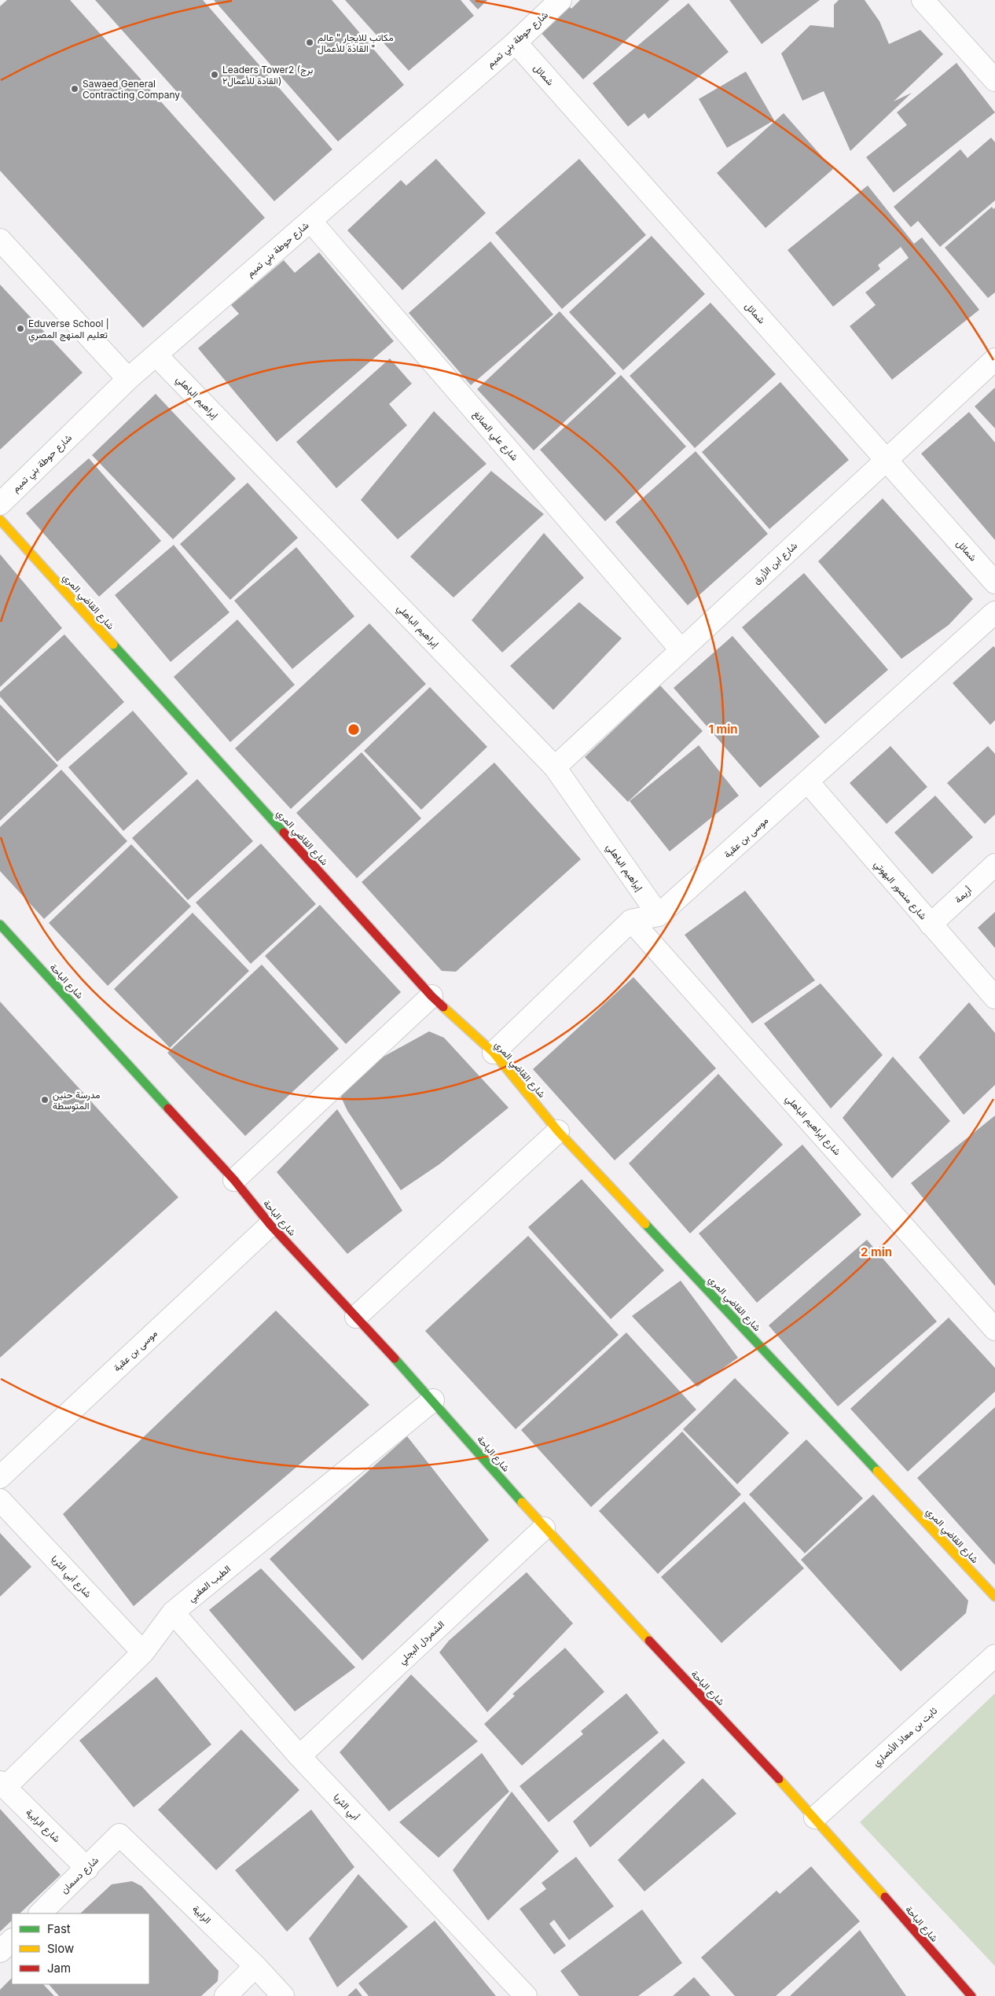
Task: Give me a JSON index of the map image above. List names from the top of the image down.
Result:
{
  "streets": {
    "street": [
      "شارع حوطة بني تميم",
      "شمائل",
      "إبراهيم الباهلي",
      "شارع علي الصائغ",
      "شارع ابن الأزرق",
      "شارع القاضي المري",
      "موسى بن عقبة",
      "شارع منصور البهوتي",
      "أريمة",
      "شارع الباحة",
      "شارع إبراهيم الباهلي",
      "شارع أبي الثريا",
      "الطيب العقبي",
      "الشمردل البجلي",
      "ثابت بن معاذ الأنصاري",
      "أبي الثريا",
      "شارع الرابية",
      "شارع دسمان",
      "الرابية"
    ]
  },
  "crossings": [
    ["شارع حوطة بني تميم", "شمائل"],
    ["شارع حوطة بني تميم", "إبراهيم الباهلي"],
    ["شارع حوطة بني تميم", "شارع علي الصائغ"],
    ["شمائل", "شارع ابن الأزرق"],
    ["إبراهيم الباهلي", "شارع ابن الأزرق"],
    ["إبراهيم الباهلي", "موسى بن عقبة"],
    ["شارع علي الصائغ", "شارع ابن الأزرق"],
    ["موسى بن عقبة", "شارع منصور البهوتي"],
    ["موسى بن عقبة", "شارع الباحة"],
    ["شارع منصور البهوتي", "أريمة"],
    ["شارع الباحة", "الطيب العقبي"],
    ["شارع الباحة", "الشمردل البجلي"],
    ["شارع الباحة", "ثابت بن معاذ الأنصاري"],
    ["شارع أبي الثريا", "الطيب العقبي"],
    ["الطيب العقبي", "أبي الثريا"],
    ["الطيب العقبي", "شارع الرابية"],
    ["الشمردل البجلي", "أبي الثريا"],
    ["شارع الرابية", "شارع دسمان"],
    ["شارع دسمان", "الرابية"]
  ],
  "places": [
    "مكاتب للايجار \" عالم القادة للأعمال \"",
    "Leaders Tower2 (برج القادة للأعمال٢)",
    "Sawaed General Contracting Company",
    "Eduverse School | تعليم المنهج المصري",
    "مدرسة حنين المتوسطة"
  ],
  "legend": ["Fast", "Slow", "Jam"],
  "rings": ["1 min", "2 min"]
}
